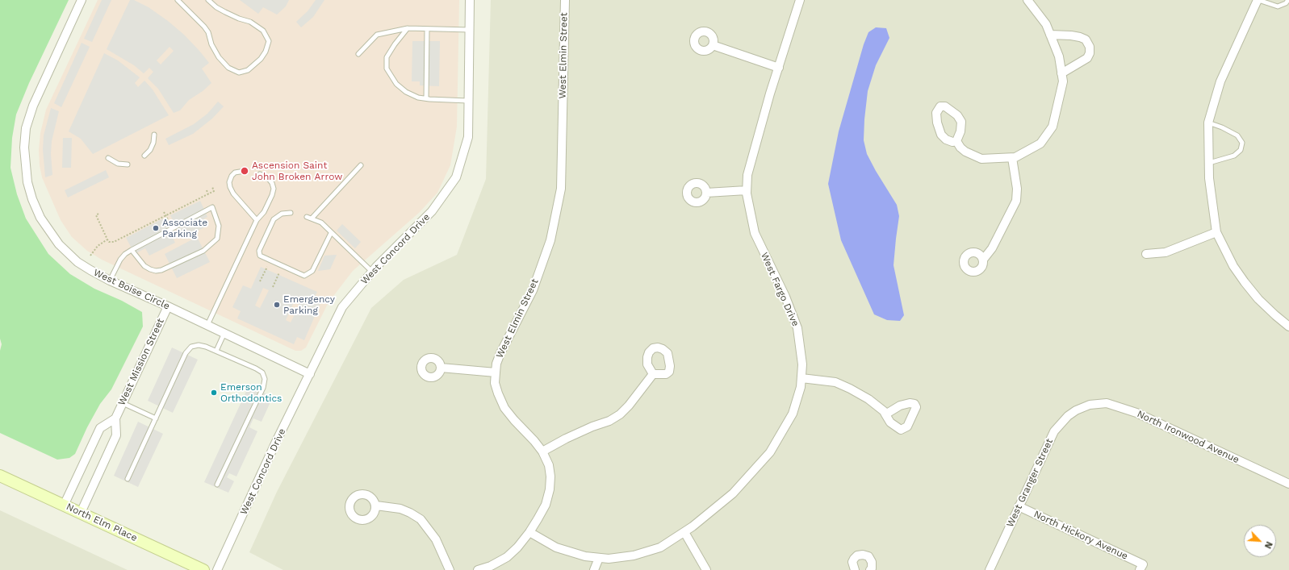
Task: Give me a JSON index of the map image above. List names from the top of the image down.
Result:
{
  "streets": {
    "main road": ["North Elm Place"],
    "street": [
      "West Elmin Street",
      "West Concord Drive",
      "West Boise Circle",
      "West Fargo Drive",
      "West Mission Street",
      "North Ironwood Avenue",
      "West Granger Street",
      "North Hickory Avenue"
    ]
  },
  "crossings": [
    ["West Elmin Street", "West Fargo Drive"],
    ["West Concord Drive", "West Boise Circle"],
    ["West Boise Circle", "West Mission Street"],
    ["West Mission Street", "North Elm Place"],
    ["North Ironwood Avenue", "West Granger Street"],
    ["West Granger Street", "North Hickory Avenue"]
  ],
  "places": [
    "Ascension Saint John Broken Arrow",
    "Associate Parking",
    "Emergency Parking",
    "Emerson Orthodontics"
  ],
  "north": "bottom right"
}
